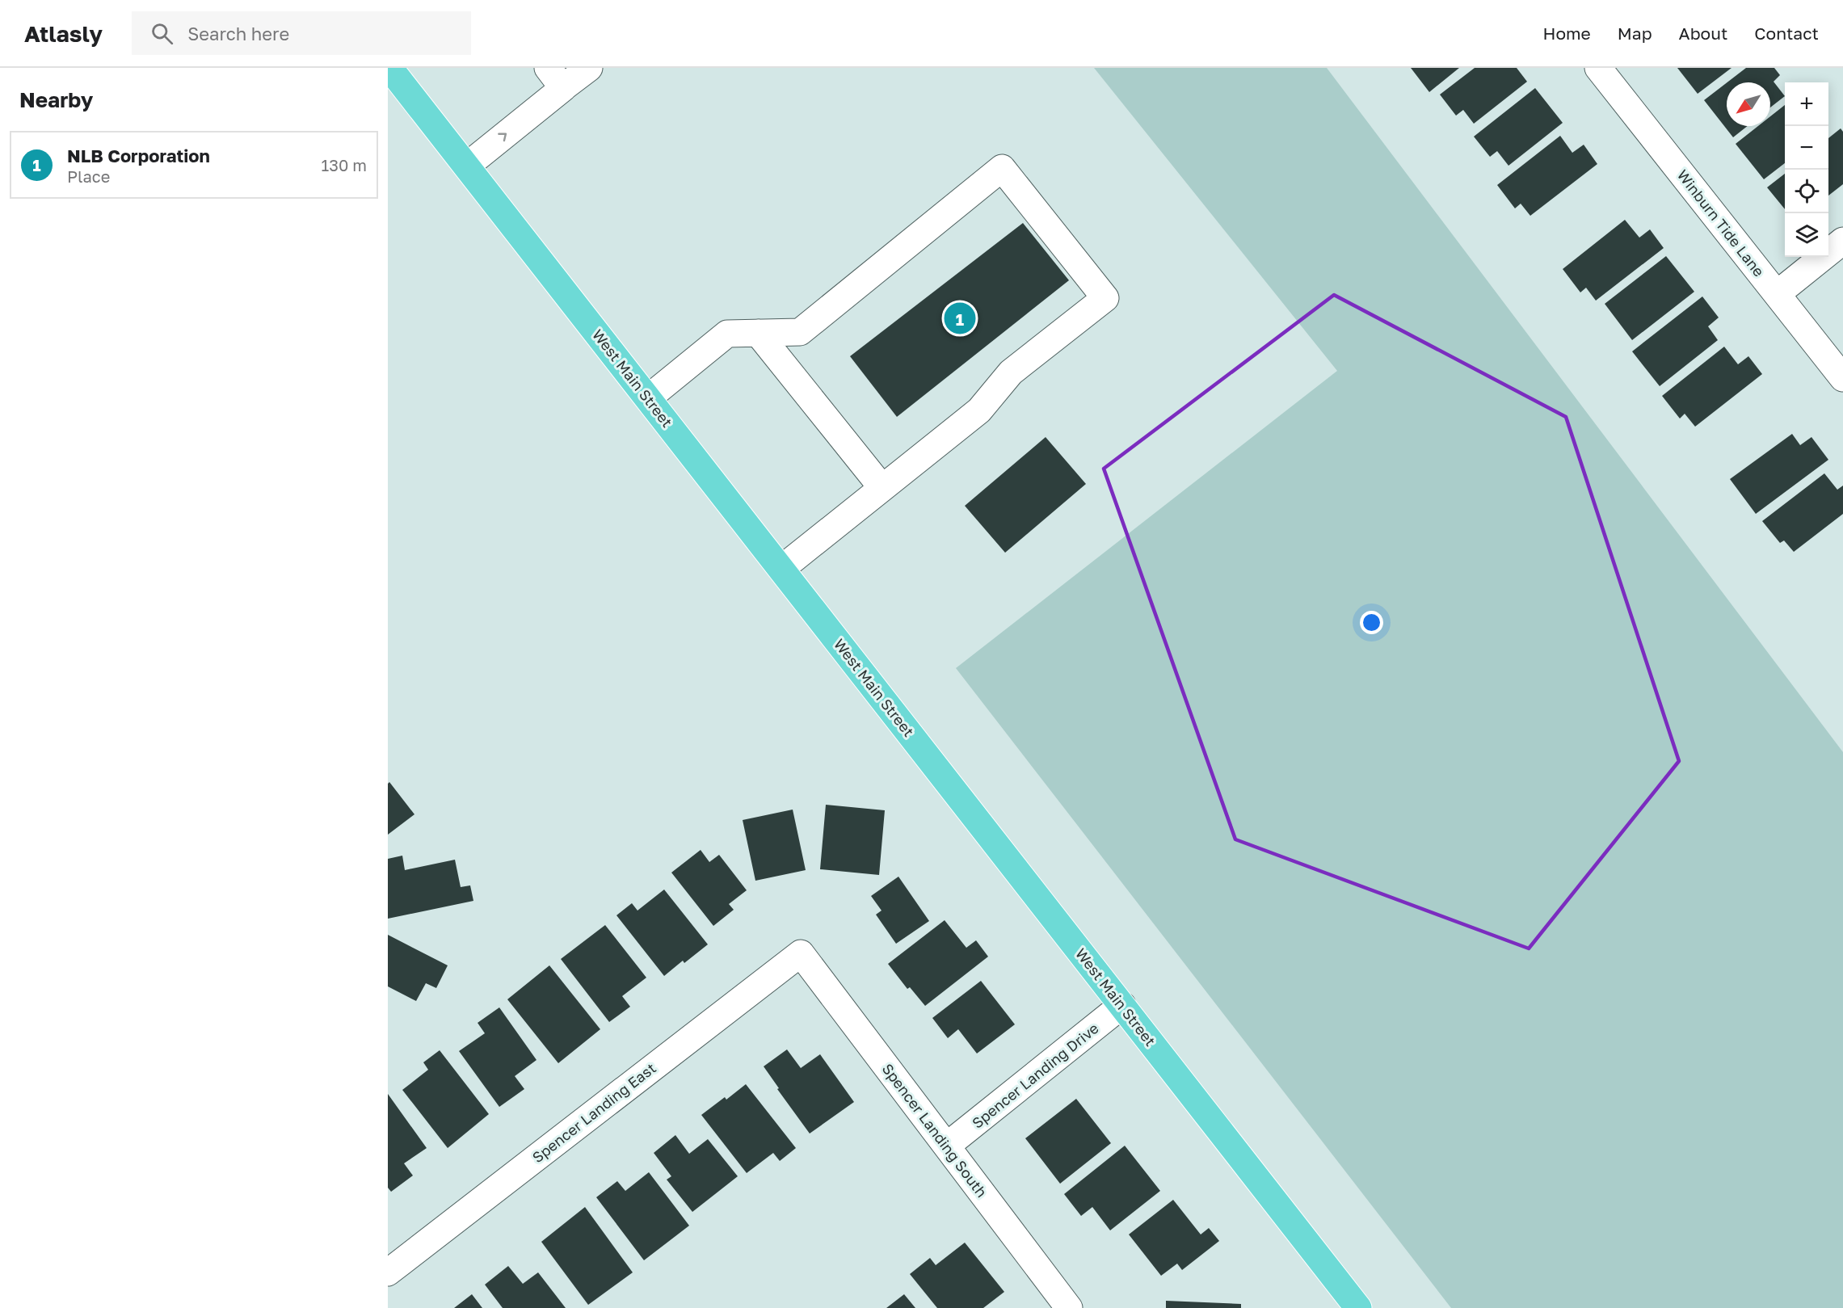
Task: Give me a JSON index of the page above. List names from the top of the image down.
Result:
{
  "streets": {
    "main road": ["West Main Street"],
    "street": [
      "Winburn Tide Lane",
      "Spencer Landing Drive",
      "Spencer Landing East",
      "Spencer Landing South"
    ]
  },
  "crossings": [
    ["West Main Street", "Spencer Landing Drive"],
    ["Spencer Landing Drive", "Spencer Landing South"],
    ["Spencer Landing East", "Spencer Landing South"]
  ],
  "north": "bottom left",
  "page": {
    "header": "Atlasly",
    "search": "Search here",
    "nav": [
      "Home",
      "Map",
      "About",
      "Contact"
    ],
    "heading": "Nearby",
    "map_buttons": ["+", "−"],
    "list": [
      {
        "mark": "1",
        "name": "NLB Corporation",
        "note": "Place",
        "value": "130 m"
      }
    ],
    "pins": "1"
  }
}
